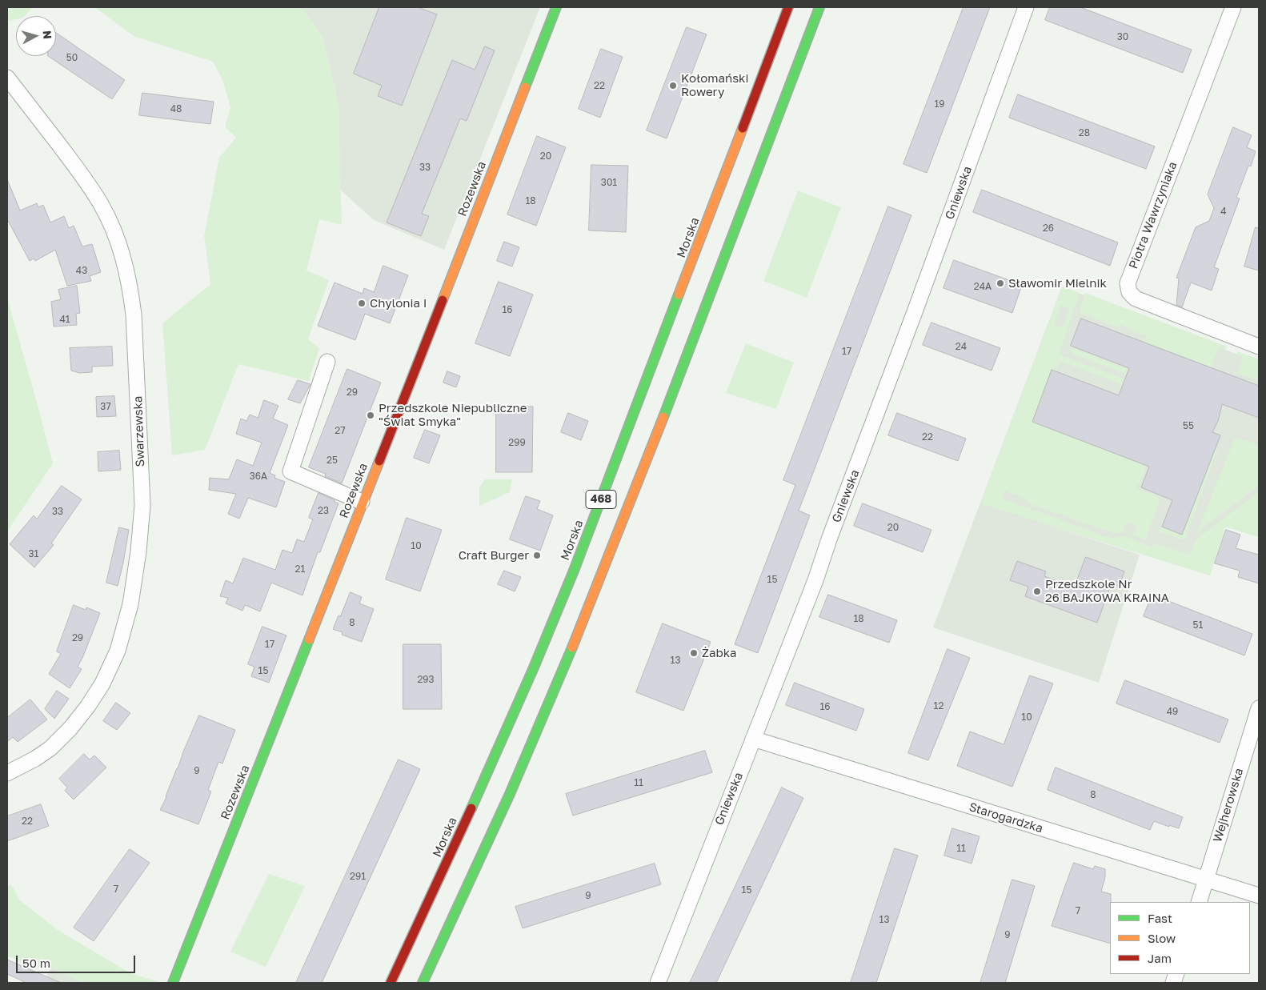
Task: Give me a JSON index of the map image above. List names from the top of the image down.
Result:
{
  "streets": {
    "main road": ["Rozewska", "Morska", "468"],
    "street": [
      "Gniewska",
      "Piotra Wawrzyniaka",
      "Swarzewska",
      "Wejherowska",
      "Starogardzka"
    ]
  },
  "crossings": [
    ["Gniewska", "Starogardzka"],
    ["Wejherowska", "Starogardzka"]
  ],
  "places": [
    "Kołomański Rowery",
    "Sławomir Mielnik",
    "Chylonia I",
    "Przedszkole Niepubliczne \"Świat Smyka\"",
    "Craft Burger",
    "Przedszkole Nr 26 BAJKOWA KRAINA",
    "Żabka"
  ],
  "house_numbers": [
    "30",
    "50",
    "22",
    "19",
    "48",
    "28",
    "20",
    "33",
    "301",
    "18",
    "4",
    "26",
    "43",
    "24A",
    "16",
    "41",
    "24",
    "17",
    "29",
    "37",
    "55",
    "27",
    "22",
    "299",
    "25",
    "36A",
    "23",
    "33",
    "20",
    "10",
    "31",
    "21",
    "15",
    "18",
    "8",
    "51",
    "29",
    "17",
    "13",
    "15",
    "293",
    "12",
    "16",
    "49",
    "10",
    "9",
    "11",
    "8",
    "22",
    "11",
    "291",
    "7",
    "15",
    "9",
    "7",
    "13",
    "9"
  ],
  "legend": ["Fast", "Slow", "Jam"],
  "scale_bar": "50 m",
  "north": "right"
}
